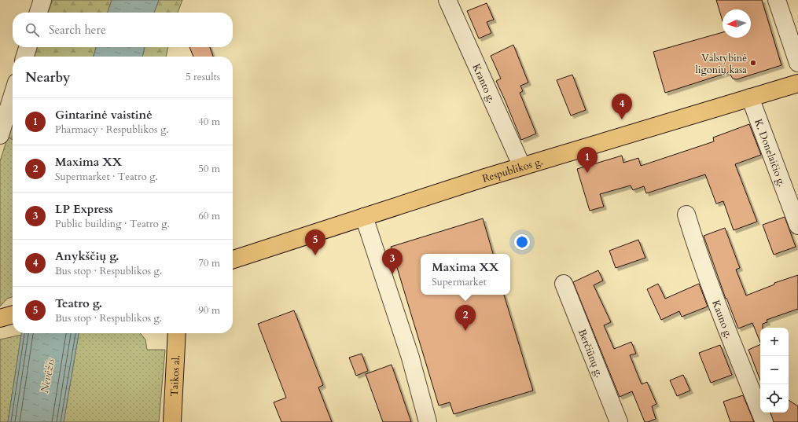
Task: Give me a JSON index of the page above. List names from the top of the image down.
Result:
{
  "streets": {
    "main road": ["Respublikos g.", "Taikos al."],
    "street": [
      "Kranto g.",
      "K. Donelaičio g.",
      "Kauno g.",
      "Berčiūnų g."
    ]
  },
  "crossings": [
    ["Kranto g.", "Respublikos g."],
    ["K. Donelaičio g.", "Respublikos g."]
  ],
  "water": ["Nevėžis"],
  "places": ["Valstybinė ligonių kasa"],
  "north": "left",
  "page": {
    "search": "Search here",
    "heading": ["Nearby", "5 results"],
    "pins": [
      "4",
      "1",
      "5",
      "3",
      "2"
    ],
    "list": [
      {
        "mark": "1",
        "name": "Gintarinė vaistinė",
        "note": "Pharmacy · Respublikos g.",
        "value": "40 m"
      },
      {
        "mark": "2",
        "name": "Maxima XX",
        "note": "Supermarket · Teatro g.",
        "value": "50 m"
      },
      {
        "mark": "3",
        "name": "LP Express",
        "note": "Public building · Teatro g.",
        "value": "60 m"
      },
      {
        "mark": "4",
        "name": "Anykščių g.",
        "note": "Bus stop · Respublikos g.",
        "value": "70 m"
      },
      {
        "mark": "5",
        "name": "Teatro g.",
        "note": "Bus stop · Respublikos g.",
        "value": "90 m"
      }
    ],
    "popup": ["Maxima XX", "Supermarket"],
    "map_buttons": ["+", "−"]
  }
}
